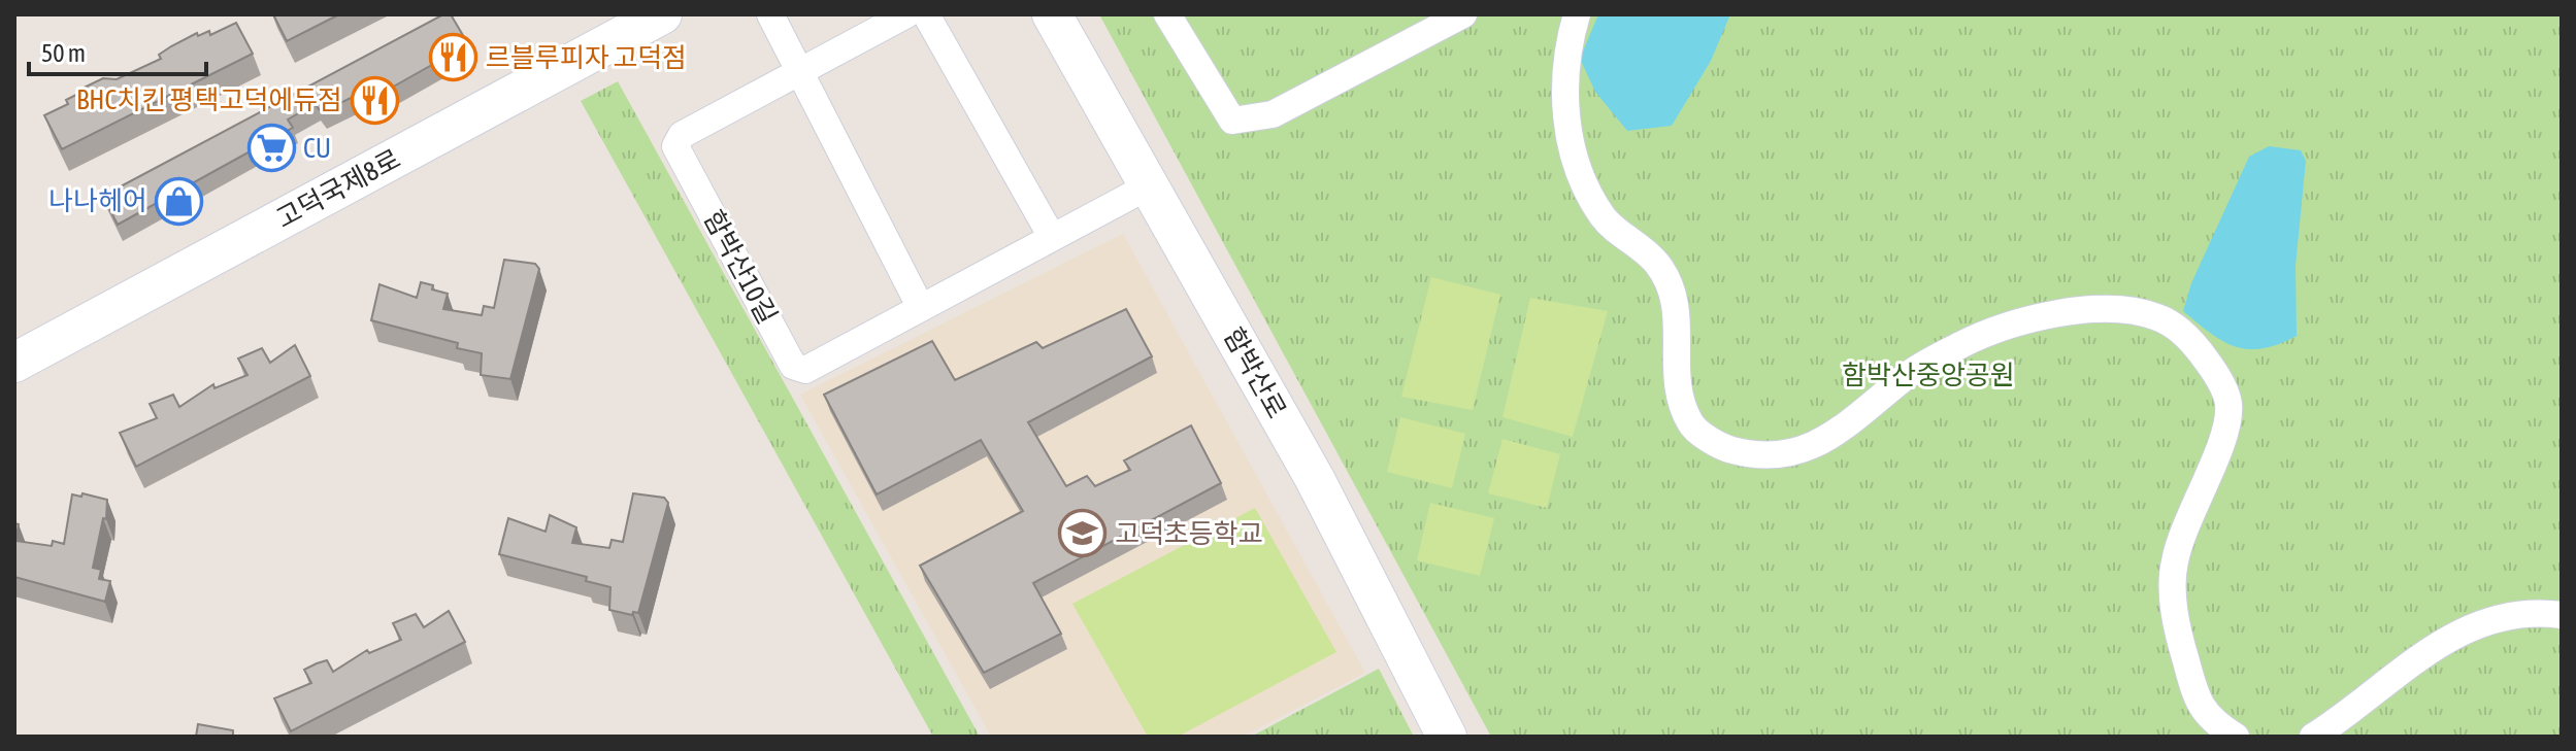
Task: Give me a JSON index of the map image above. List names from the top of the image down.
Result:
{
  "streets": {
    "street": ["고덕국제8로", "함박산10길", "함박산로"]
  },
  "crossings": [
    ["함박산10길", "함박산로"]
  ],
  "parks": ["함박산중앙공원"],
  "places": {
    "restaurant": ["르블루피자 고덕점", "BHC치킨 평택고덕에듀점"],
    "supermarket": ["CU"],
    "shop": ["나나헤어"],
    "school or university": ["고덕초등학교"]
  },
  "scale_bar": "50 m"
}
